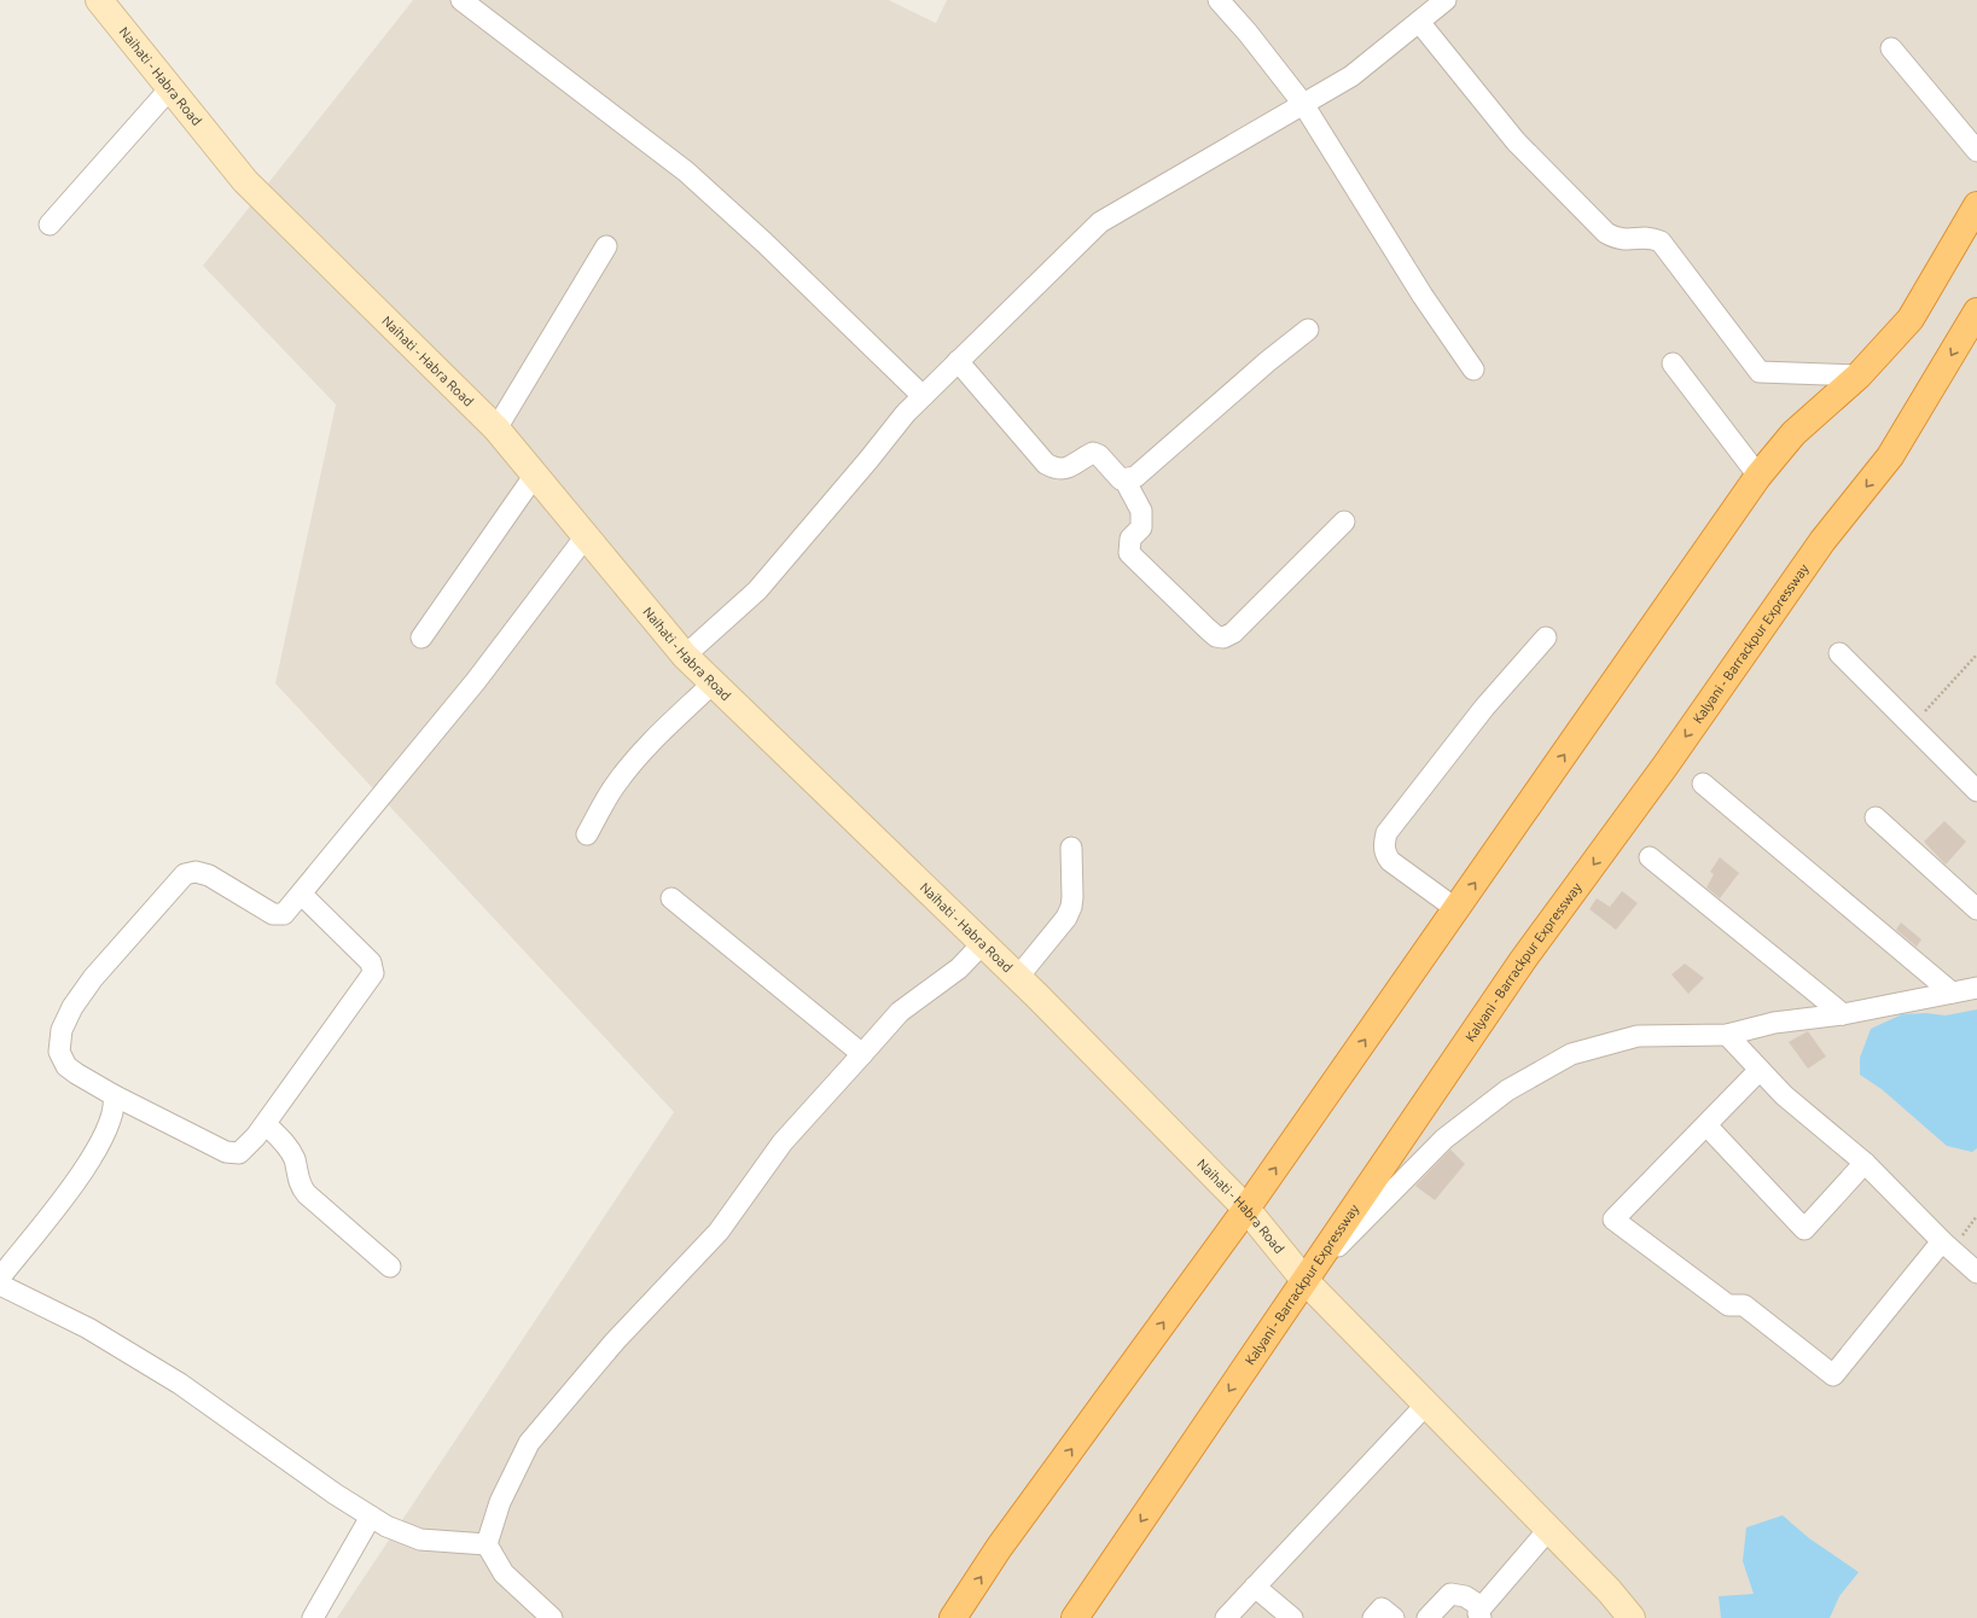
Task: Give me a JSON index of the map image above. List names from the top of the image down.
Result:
{
  "streets": {
    "highway": ["Kalyani - Barrackpur Expressway"],
    "main road": ["Naihati - Habra Road"]
  },
  "crossings": [
    ["Naihati - Habra Road", "Kalyani - Barrackpur Expressway"]
  ]
}
